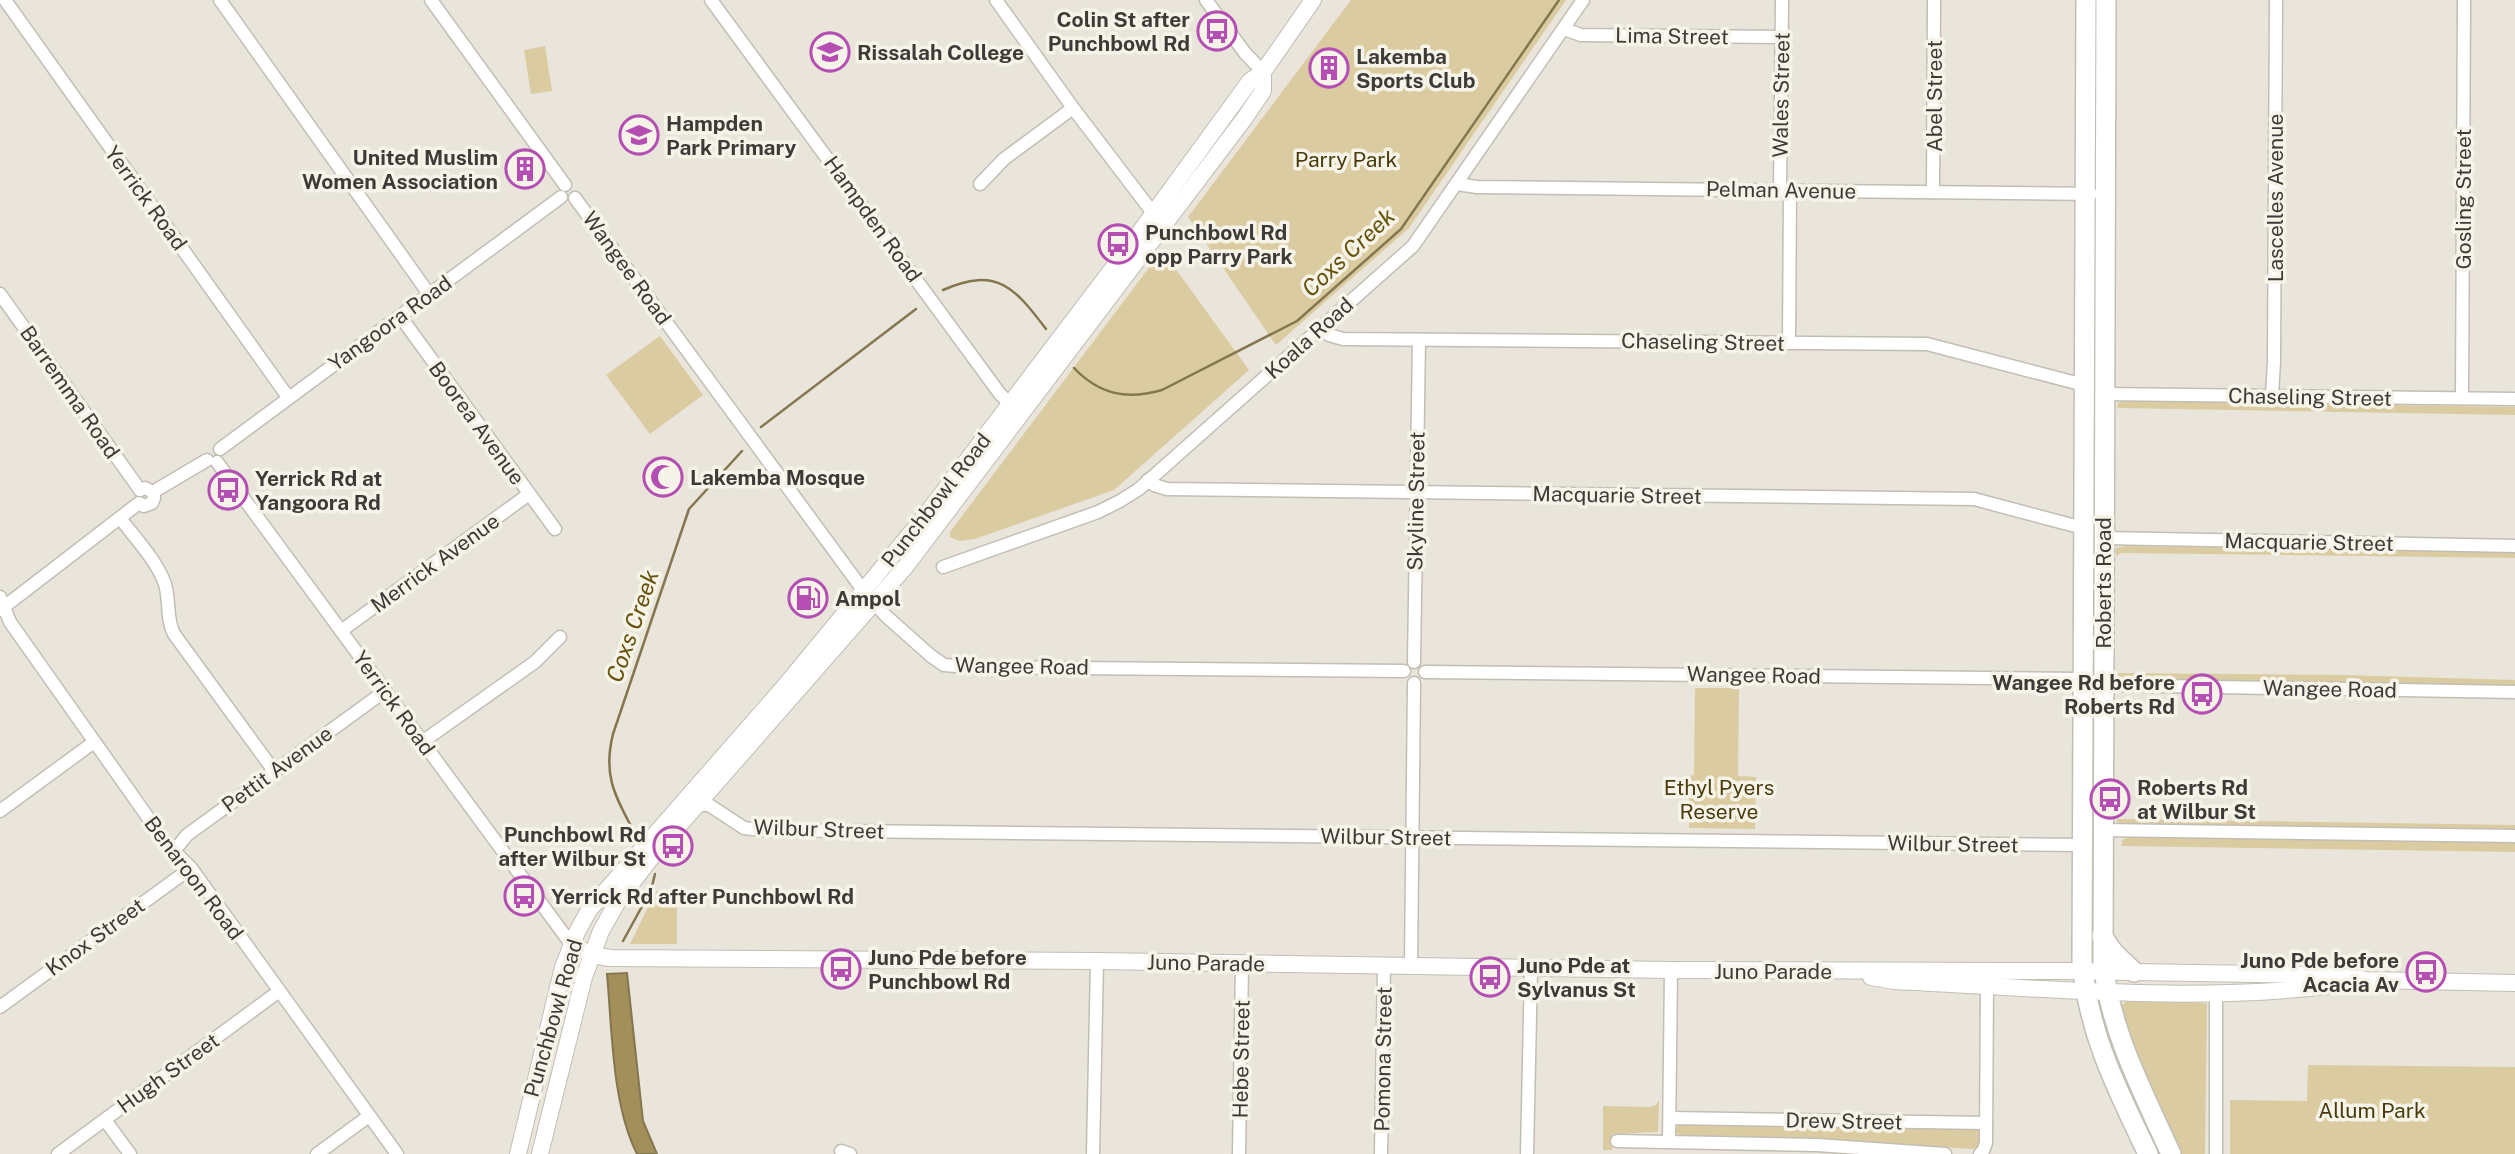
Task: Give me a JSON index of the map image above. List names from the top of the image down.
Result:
{
  "streets": {
    "highway": ["Roberts Road"],
    "main road": ["Punchbowl Road", "Juno Parade"],
    "street": [
      "Lima Street",
      "Wales Street",
      "Abel Street",
      "Pelman Avenue",
      "Yerrick Road",
      "Lascelles Avenue",
      "Gosling Street",
      "Hampden Road",
      "Wangee Road",
      "Yangoora Road",
      "Koala Road",
      "Chaseling Street",
      "Barremma Road",
      "Boorea Avenue",
      "Macquarie Street",
      "Skyline Street",
      "Merrick Avenue",
      "Pettit Avenue",
      "Wilbur Street",
      "Benaroon Road",
      "Knox Street",
      "Hebe Street",
      "Pomona Street",
      "Hugh Street",
      "Drew Street"
    ]
  },
  "crossings": [
    ["Lima Street", "Wales Street"],
    ["Lima Street", "Koala Road"],
    ["Wales Street", "Pelman Avenue"],
    ["Wales Street", "Chaseling Street"],
    ["Abel Street", "Pelman Avenue"],
    ["Pelman Avenue", "Koala Road"],
    ["Pelman Avenue", "Roberts Road"],
    ["Yerrick Road", "Yangoora Road"],
    ["Yerrick Road", "Punchbowl Road"],
    ["Yerrick Road", "Merrick Avenue"],
    ["Yerrick Road", "Pettit Avenue"],
    ["Yerrick Road", "Juno Parade"],
    ["Lascelles Avenue", "Chaseling Street"],
    ["Gosling Street", "Chaseling Street"],
    ["Hampden Road", "Punchbowl Road"],
    ["Wangee Road", "Yangoora Road"],
    ["Wangee Road", "Punchbowl Road"],
    ["Wangee Road", "Skyline Street"],
    ["Wangee Road", "Roberts Road"],
    ["Yangoora Road", "Barremma Road"],
    ["Yangoora Road", "Boorea Avenue"],
    ["Yangoora Road", "Benaroon Road"],
    ["Koala Road", "Chaseling Street"],
    ["Koala Road", "Macquarie Street"],
    ["Chaseling Street", "Skyline Street"],
    ["Chaseling Street", "Roberts Road"],
    ["Boorea Avenue", "Merrick Avenue"],
    ["Macquarie Street", "Skyline Street"],
    ["Macquarie Street", "Roberts Road"],
    ["Punchbowl Road", "Wilbur Street"],
    ["Punchbowl Road", "Juno Parade"],
    ["Roberts Road", "Wilbur Street"],
    ["Roberts Road", "Juno Parade"],
    ["Pettit Avenue", "Benaroon Road"],
    ["Benaroon Road", "Knox Street"],
    ["Benaroon Road", "Hugh Street"],
    ["Juno Parade", "Hebe Street"],
    ["Juno Parade", "Pomona Street"]
  ],
  "water": ["Coxs Creek"],
  "parks": ["Parry Park", "Ethyl Pyers Reserve", "Allum Park"],
  "places": {
    "bus stop": [
      "Colin St after Punchbowl Rd",
      "Punchbowl Rd opp Parry Park",
      "Yerrick Rd at Yangoora Rd",
      "Wangee Rd before Roberts Rd",
      "Roberts Rd at Wilbur St",
      "Punchbowl Rd after Wilbur St",
      "Yerrick Rd after Punchbowl Rd",
      "Juno Pde before Punchbowl Rd",
      "Juno Pde before Acacia Av",
      "Juno Pde at Sylvanus St"
    ],
    "school or university": ["Rissalah College", "Hampden Park Primary"],
    "building": ["Lakemba Sports Club", "United Muslim Women Association"],
    "mosque": ["Lakemba Mosque"],
    "fuel station": ["Ampol"]
  }
}
